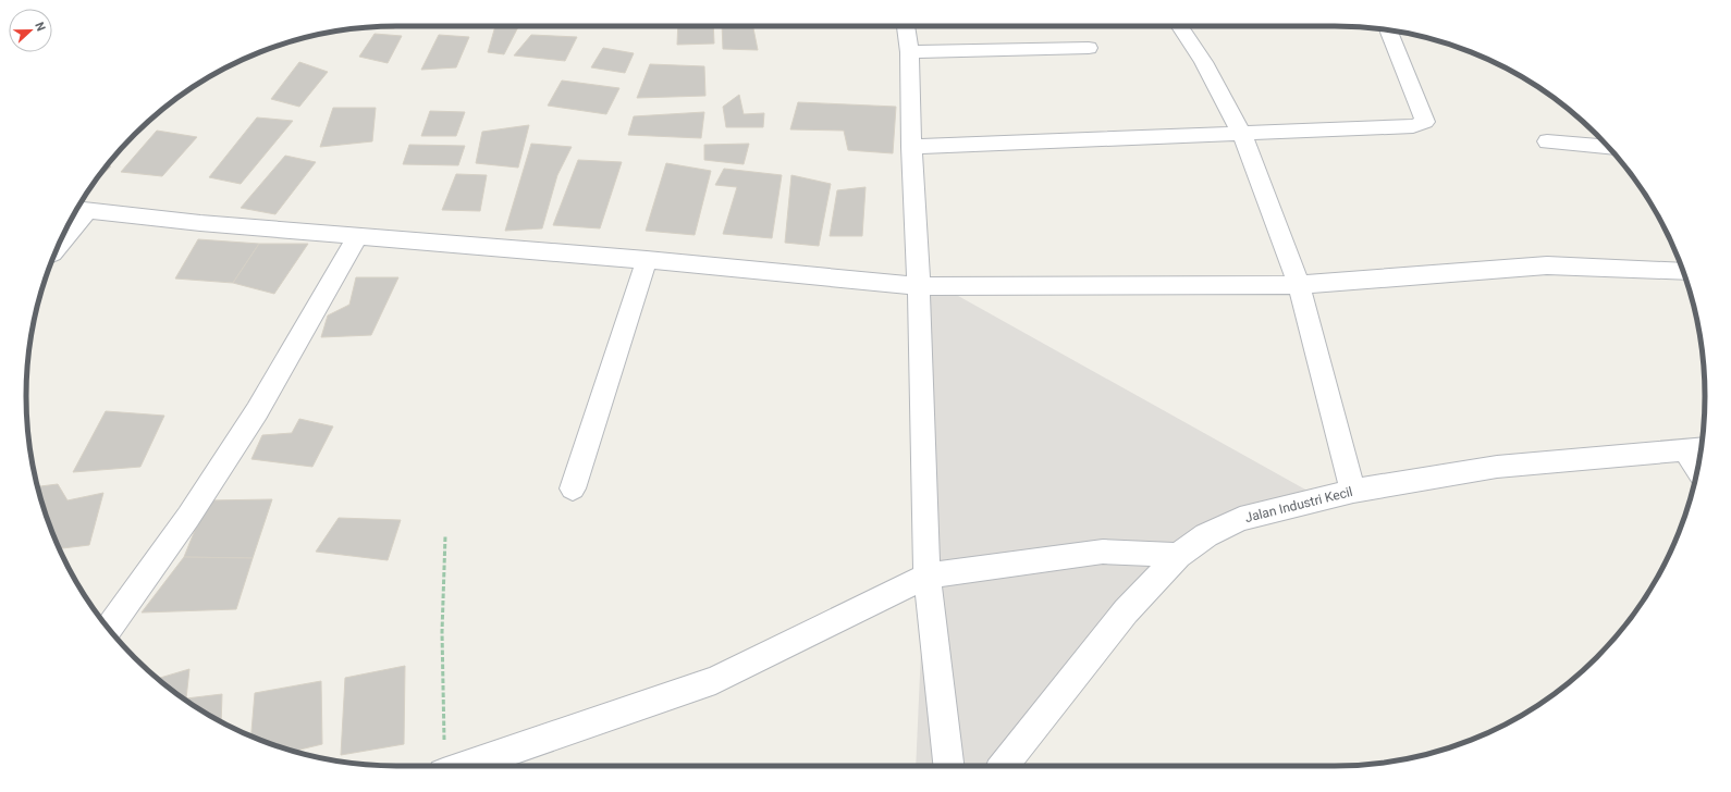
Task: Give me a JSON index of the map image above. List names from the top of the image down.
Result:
{
  "streets": {
    "street": ["Jalan Industri Kecil"]
  },
  "north": "right"
}
